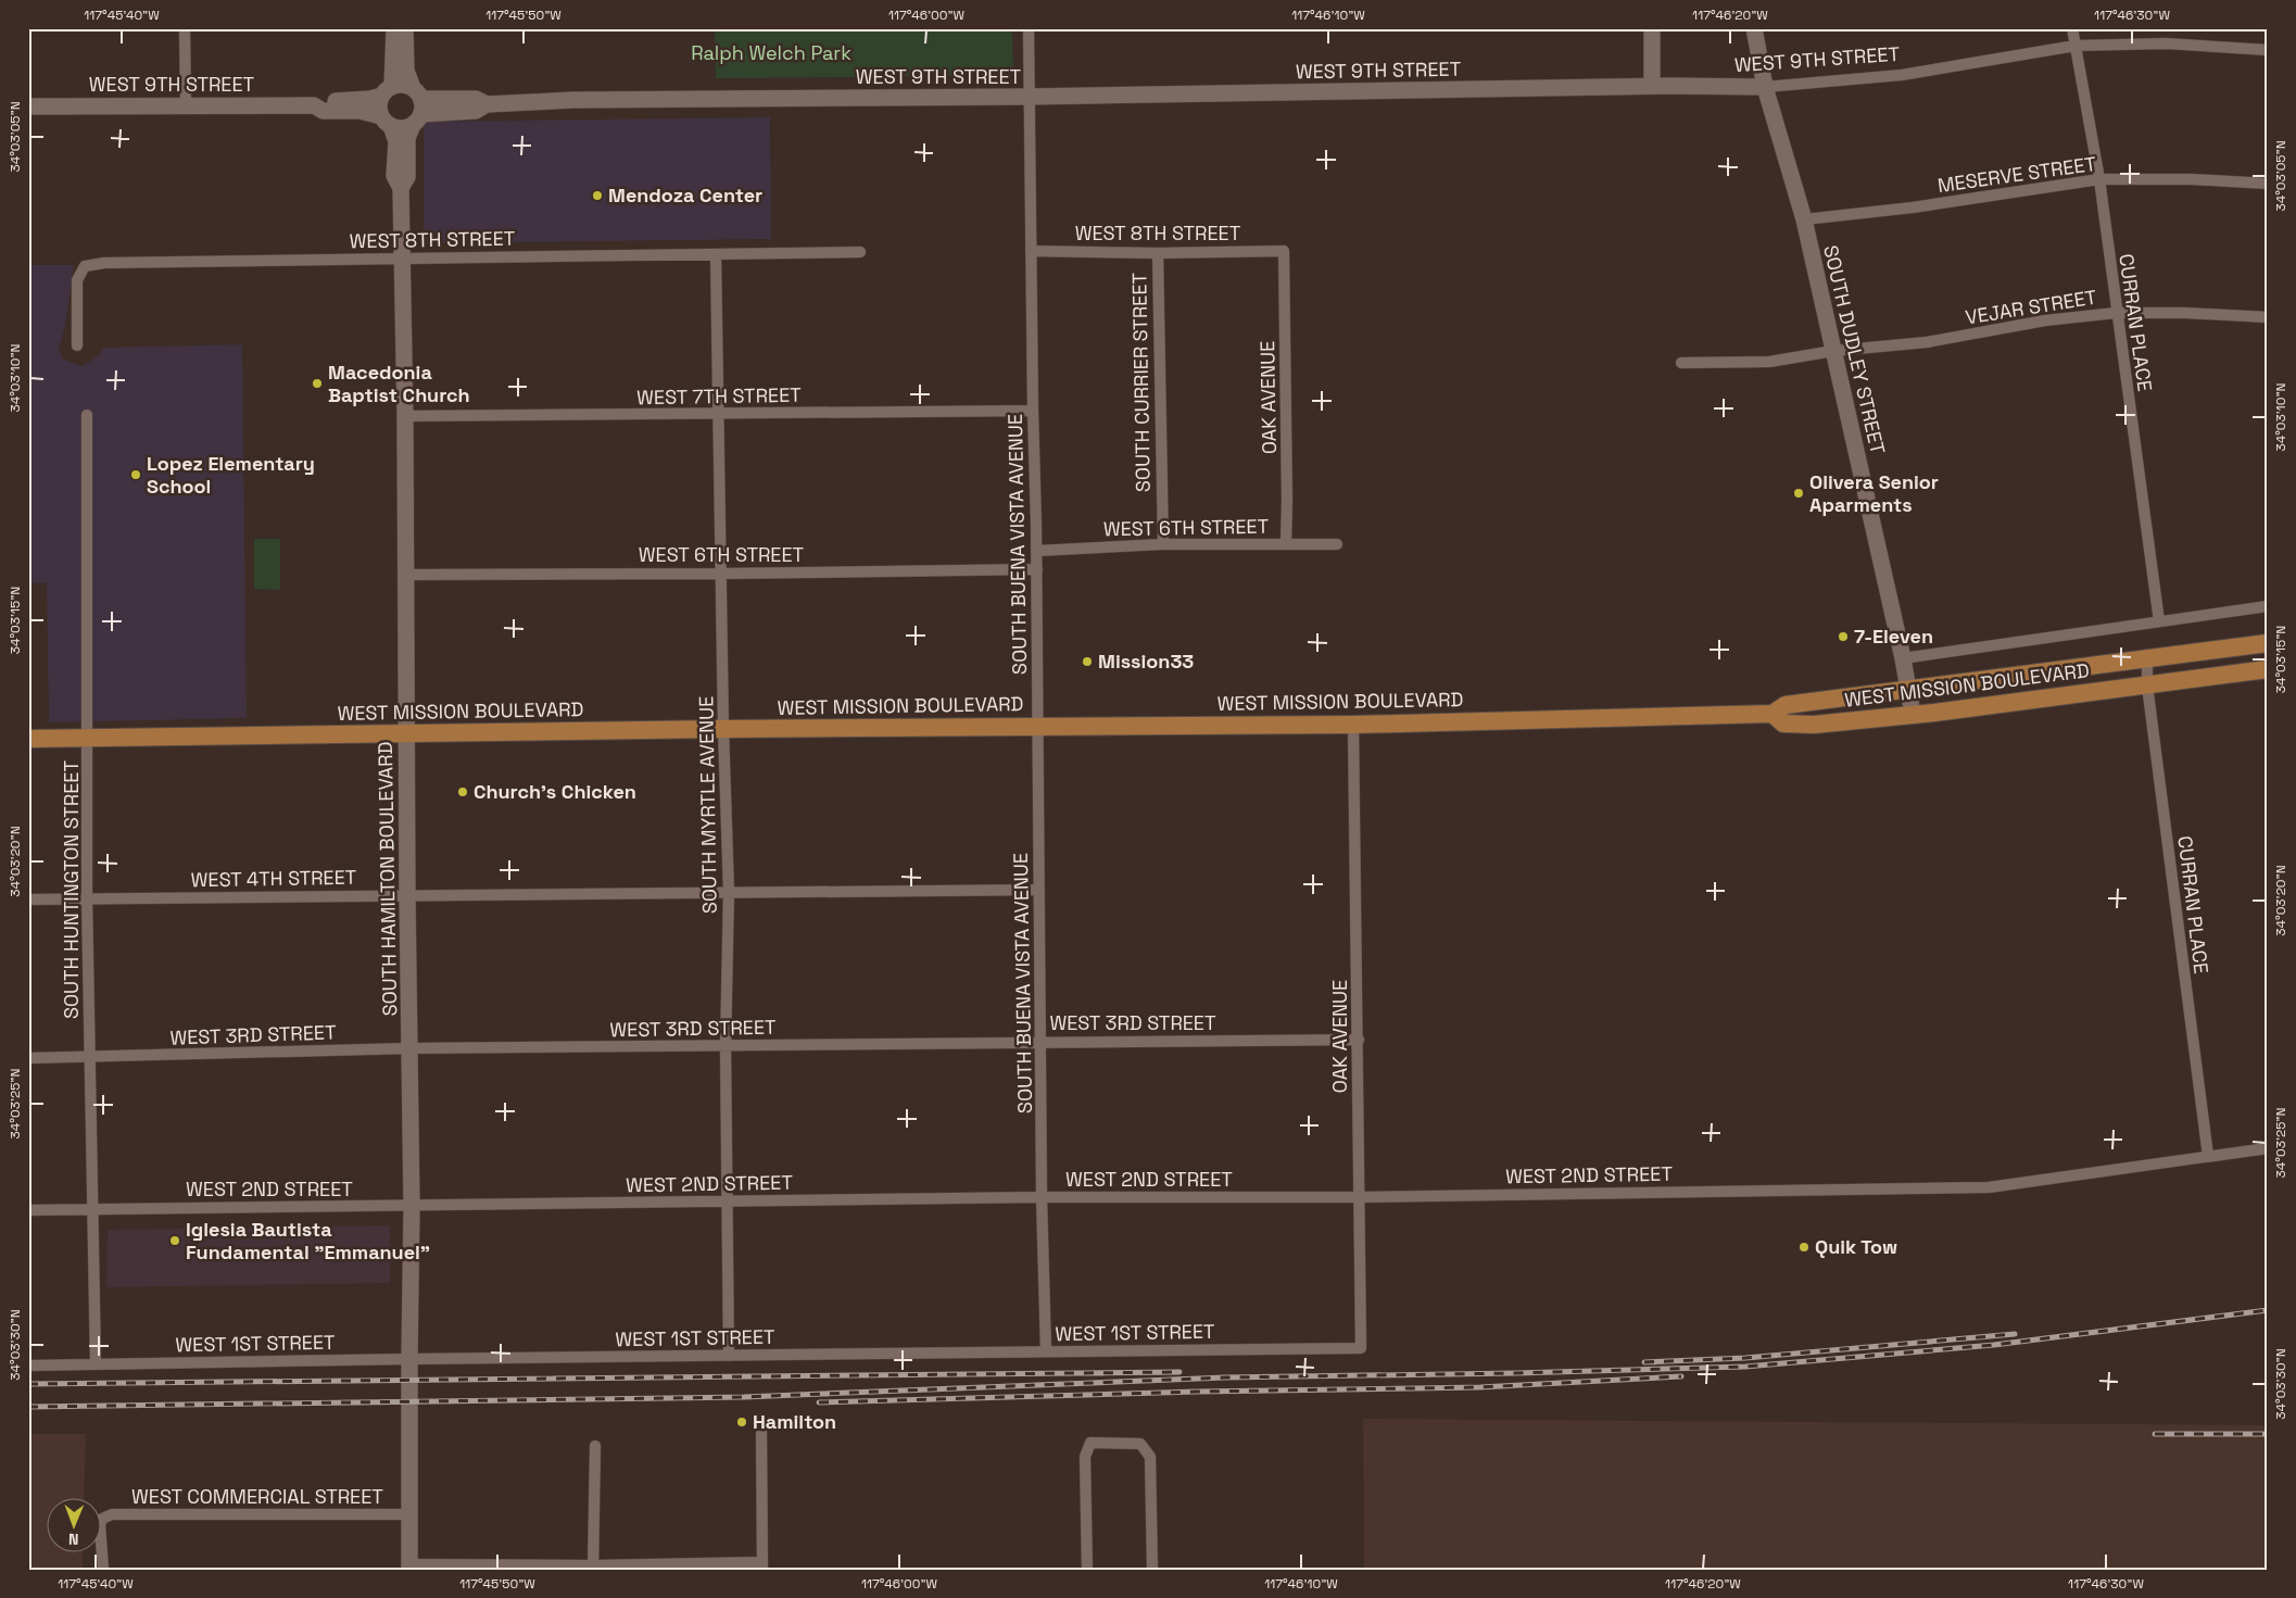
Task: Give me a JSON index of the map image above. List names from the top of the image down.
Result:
{
  "streets": {
    "main road": ["WEST MISSION BOULEVARD"],
    "street": [
      "WEST 9TH STREET",
      "MESERVE STREET",
      "WEST 8TH STREET",
      "VEJAR STREET",
      "CURRAN PLACE",
      "SOUTH DUDLEY STREET",
      "SOUTH CURRIER STREET",
      "WEST 7TH STREET",
      "OAK AVENUE",
      "WEST 6TH STREET",
      "SOUTH BUENA VISTA AVENUE",
      "SOUTH MYRTLE AVENUE",
      "WEST 4TH STREET",
      "SOUTH HAMILTON BOULEVARD",
      "SOUTH HUNTINGTON STREET",
      "WEST 3RD STREET",
      "WEST 2ND STREET",
      "WEST 1ST STREET",
      "WEST COMMERCIAL STREET"
    ]
  },
  "crossings": [
    ["WEST 9TH STREET", "CURRAN PLACE"],
    ["WEST 9TH STREET", "SOUTH DUDLEY STREET"],
    ["WEST 9TH STREET", "SOUTH BUENA VISTA AVENUE"],
    ["WEST 9TH STREET", "SOUTH HAMILTON BOULEVARD"],
    ["MESERVE STREET", "CURRAN PLACE"],
    ["MESERVE STREET", "SOUTH DUDLEY STREET"],
    ["WEST 8TH STREET", "SOUTH CURRIER STREET"],
    ["WEST 8TH STREET", "OAK AVENUE"],
    ["WEST 8TH STREET", "SOUTH BUENA VISTA AVENUE"],
    ["WEST 8TH STREET", "SOUTH MYRTLE AVENUE"],
    ["WEST 8TH STREET", "SOUTH HAMILTON BOULEVARD"],
    ["VEJAR STREET", "CURRAN PLACE"],
    ["VEJAR STREET", "SOUTH DUDLEY STREET"],
    ["CURRAN PLACE", "WEST MISSION BOULEVARD"],
    ["CURRAN PLACE", "WEST 2ND STREET"],
    ["SOUTH DUDLEY STREET", "WEST MISSION BOULEVARD"],
    ["SOUTH CURRIER STREET", "WEST 6TH STREET"],
    ["WEST 7TH STREET", "SOUTH BUENA VISTA AVENUE"],
    ["WEST 7TH STREET", "SOUTH MYRTLE AVENUE"],
    ["WEST 7TH STREET", "SOUTH HAMILTON BOULEVARD"],
    ["OAK AVENUE", "WEST 6TH STREET"],
    ["OAK AVENUE", "WEST MISSION BOULEVARD"],
    ["OAK AVENUE", "WEST 3RD STREET"],
    ["OAK AVENUE", "WEST 2ND STREET"],
    ["OAK AVENUE", "WEST 1ST STREET"],
    ["WEST 6TH STREET", "SOUTH BUENA VISTA AVENUE"],
    ["WEST 6TH STREET", "SOUTH MYRTLE AVENUE"],
    ["WEST 6TH STREET", "SOUTH HAMILTON BOULEVARD"],
    ["SOUTH BUENA VISTA AVENUE", "WEST MISSION BOULEVARD"],
    ["SOUTH BUENA VISTA AVENUE", "WEST 4TH STREET"],
    ["SOUTH BUENA VISTA AVENUE", "WEST 3RD STREET"],
    ["SOUTH BUENA VISTA AVENUE", "WEST 2ND STREET"],
    ["SOUTH BUENA VISTA AVENUE", "WEST 1ST STREET"],
    ["WEST MISSION BOULEVARD", "SOUTH MYRTLE AVENUE"],
    ["WEST MISSION BOULEVARD", "SOUTH HAMILTON BOULEVARD"],
    ["WEST MISSION BOULEVARD", "SOUTH HUNTINGTON STREET"],
    ["SOUTH MYRTLE AVENUE", "WEST 4TH STREET"],
    ["SOUTH MYRTLE AVENUE", "WEST 3RD STREET"],
    ["SOUTH MYRTLE AVENUE", "WEST 2ND STREET"],
    ["SOUTH MYRTLE AVENUE", "WEST 1ST STREET"],
    ["WEST 4TH STREET", "SOUTH HAMILTON BOULEVARD"],
    ["WEST 4TH STREET", "SOUTH HUNTINGTON STREET"],
    ["SOUTH HAMILTON BOULEVARD", "WEST 3RD STREET"],
    ["SOUTH HAMILTON BOULEVARD", "WEST 2ND STREET"],
    ["SOUTH HAMILTON BOULEVARD", "WEST 1ST STREET"],
    ["SOUTH HAMILTON BOULEVARD", "WEST COMMERCIAL STREET"],
    ["SOUTH HUNTINGTON STREET", "WEST 3RD STREET"],
    ["SOUTH HUNTINGTON STREET", "WEST 2ND STREET"],
    ["SOUTH HUNTINGTON STREET", "WEST 1ST STREET"]
  ],
  "parks": ["Ralph Welch Park"],
  "places": [
    "Mendoza Center",
    "Macedonia Baptist Church",
    "Lopez Elementary School",
    "Olivera Senior Aparments",
    "7-Eleven",
    "Mission33",
    "Church's Chicken",
    "Iglesia Bautista Fundamental \"Emmanuel\"",
    "Quik Tow",
    "Hamilton"
  ],
  "north": "bottom",
  "coordinates": [
    "117°45'40\"W",
    "117°45'50\"W",
    "117°46'00\"W",
    "117°46'10\"W",
    "117°46'20\"W",
    "117°46'30\"W",
    "34°03'05\"N",
    "34°03'10\"N",
    "34°03'15\"N",
    "34°03'20\"N",
    "34°03'25\"N",
    "34°03'30\"N"
  ]
}
